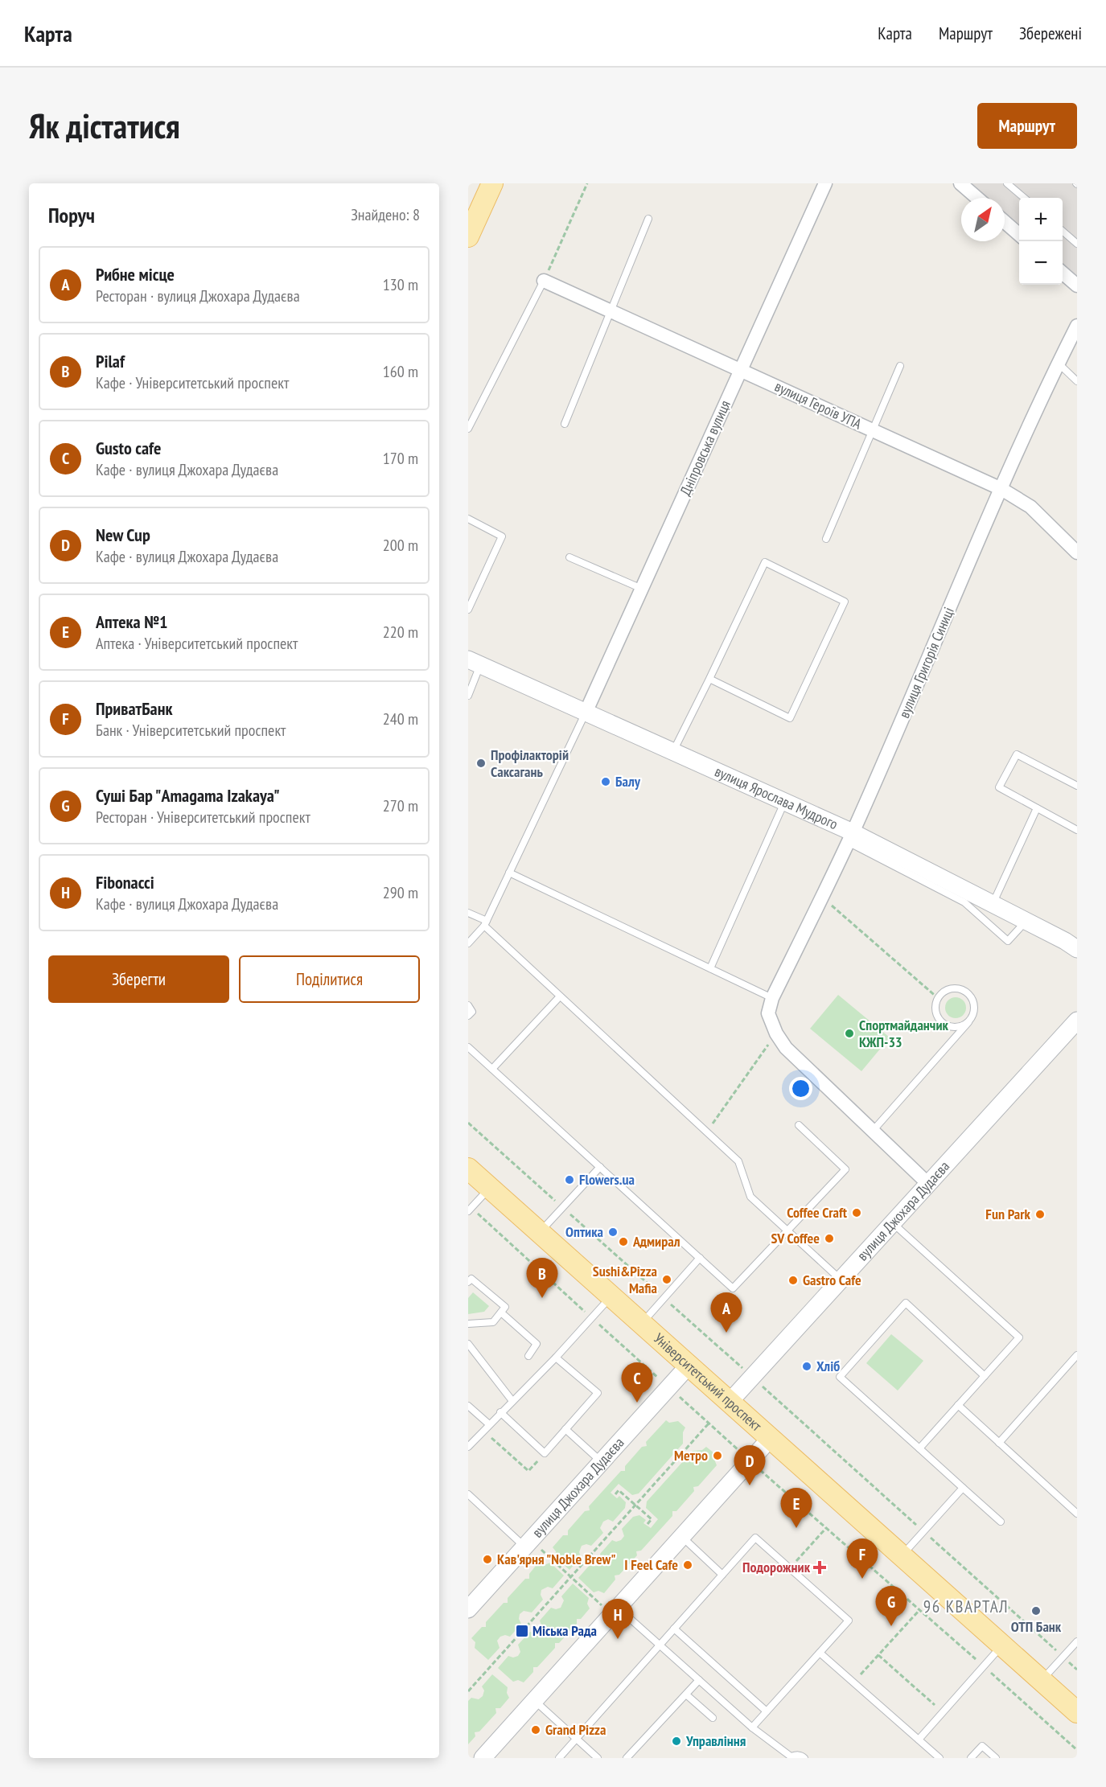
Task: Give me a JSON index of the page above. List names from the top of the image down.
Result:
{
  "streets": {
    "main road": ["Університетський проспект"],
    "street": [
      "вулиця Героїв УПА",
      "Дніпровська вулиця",
      "вулиця Григорія Синиці",
      "вулиця Ярослава Мудрого",
      "вулиця Джохара Дудаєва"
    ]
  },
  "crossings": [
    ["вулиця Героїв УПА", "Дніпровська вулиця"],
    ["вулиця Героїв УПА", "вулиця Григорія Синиці"],
    ["Дніпровська вулиця", "вулиця Ярослава Мудрого"],
    ["вулиця Григорія Синиці", "вулиця Ярослава Мудрого"],
    ["вулиця Джохара Дудаєва", "Університетський проспект"]
  ],
  "districts": ["96 КВАРТАЛ"],
  "places": {
    "other": [
      "Профілакторій Саксагань",
      "Балу",
      "Спортмайданчик КЖП-33",
      "Flowers.ua",
      "Coffee Craft",
      "Fun Park",
      "Оптика",
      "SV Coffee",
      "Адмирал",
      "Sushi&Pizza Mafia",
      "Gastro Cafe",
      "Хліб",
      "Метро",
      "Кав'ярня \"Noble Brew\"",
      "I Feel Cafe",
      "ОТП Банк",
      "Grand Pizza",
      "Управління"
    ],
    "health": ["Подорожник"],
    "transit": ["Міська Рада"]
  },
  "north": "top right",
  "page": {
    "header": "Карта",
    "nav": ["Карта", "Маршрут", "Збережені"],
    "buttons": [
      "Маршрут",
      ["Зберегти", "Поділитися"]
    ],
    "title": "Як дістатися",
    "heading": ["Поруч", "Знайдено: 8"],
    "map_buttons": ["+", "−"],
    "list": [
      {
        "mark": "A",
        "name": "Рибне місце",
        "note": "Ресторан · вулиця Джохара Дудаєва",
        "value": "130 m"
      },
      {
        "mark": "B",
        "name": "Pilaf",
        "note": "Кафе · Університетський проспект",
        "value": "160 m"
      },
      {
        "mark": "C",
        "name": "Gusto cafe",
        "note": "Кафе · вулиця Джохара Дудаєва",
        "value": "170 m"
      },
      {
        "mark": "D",
        "name": "New Cup",
        "note": "Кафе · вулиця Джохара Дудаєва",
        "value": "200 m"
      },
      {
        "mark": "E",
        "name": "Аптека №1",
        "note": "Аптека · Університетський проспект",
        "value": "220 m"
      },
      {
        "mark": "F",
        "name": "ПриватБанк",
        "note": "Банк · Університетський проспект",
        "value": "240 m"
      },
      {
        "mark": "G",
        "name": "Суші Бар \"Amagama Izakaya\"",
        "note": "Ресторан · Університетський проспект",
        "value": "270 m"
      },
      {
        "mark": "H",
        "name": "Fibonacci",
        "note": "Кафе · вулиця Джохара Дудаєва",
        "value": "290 m"
      }
    ],
    "pins": [
      "B",
      "A",
      "C",
      "D",
      "E",
      "F",
      "G",
      "H"
    ]
  }
}
